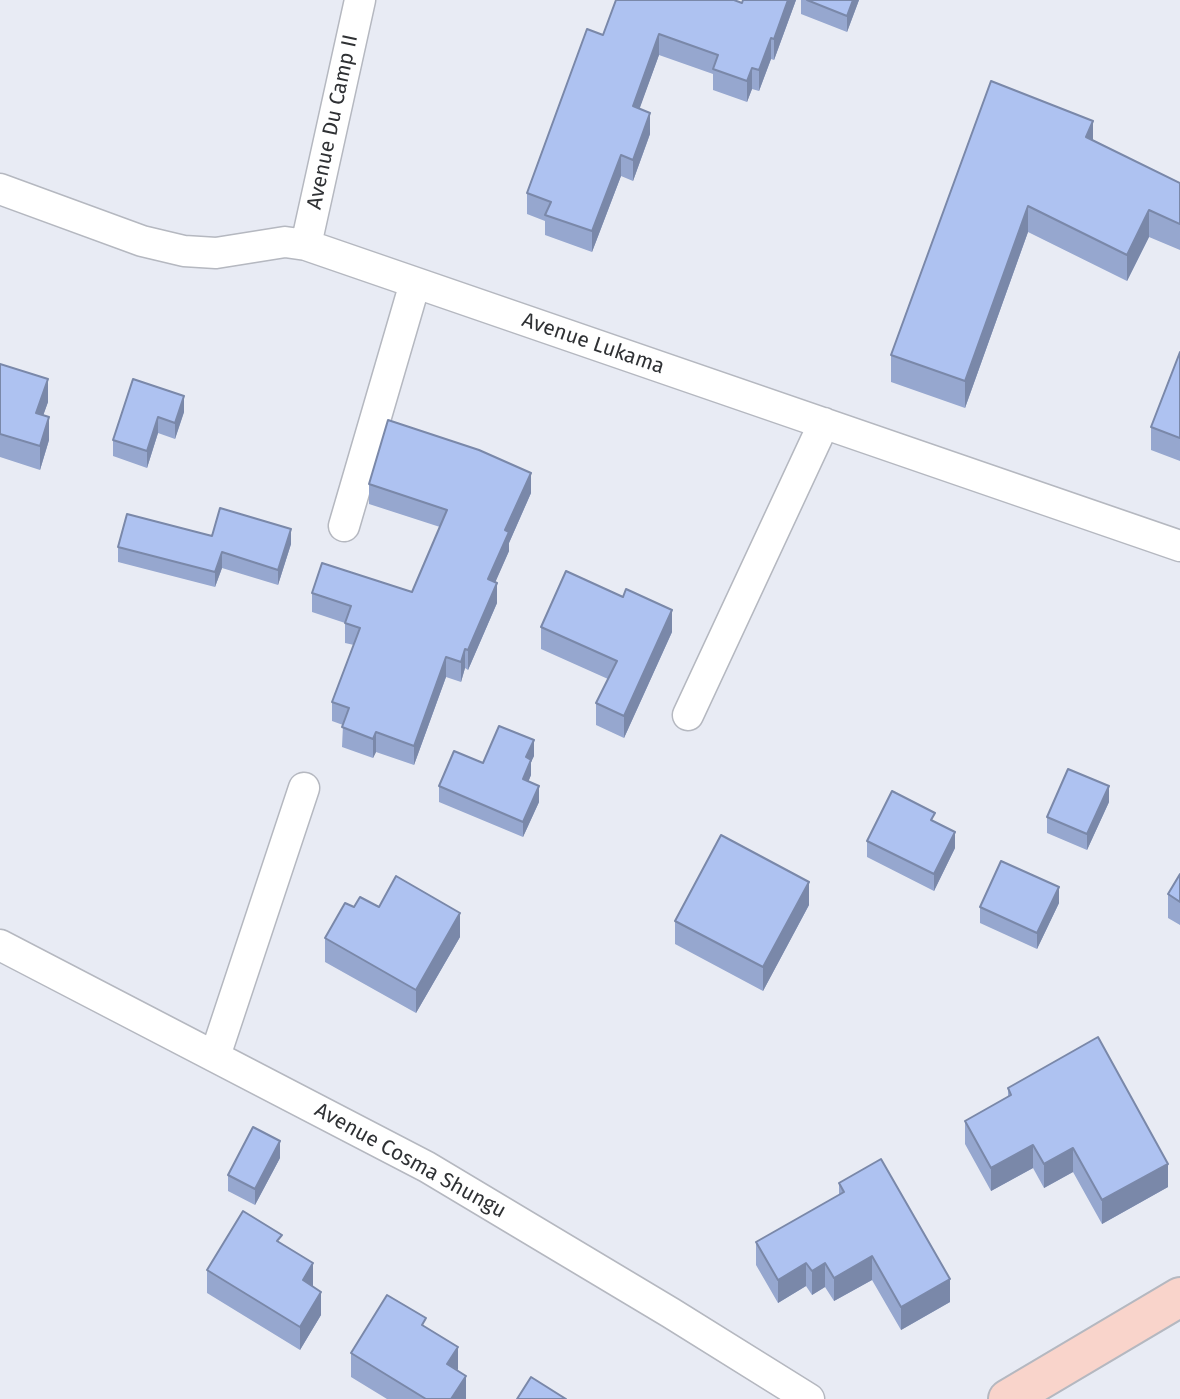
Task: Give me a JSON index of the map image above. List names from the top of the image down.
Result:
{
  "streets": {
    "street": ["Avenue Du Camp II", "Avenue Lukama", "Avenue Cosma Shungu"]
  },
  "crossings": [
    ["Avenue Du Camp II", "Avenue Lukama"]
  ]
}
